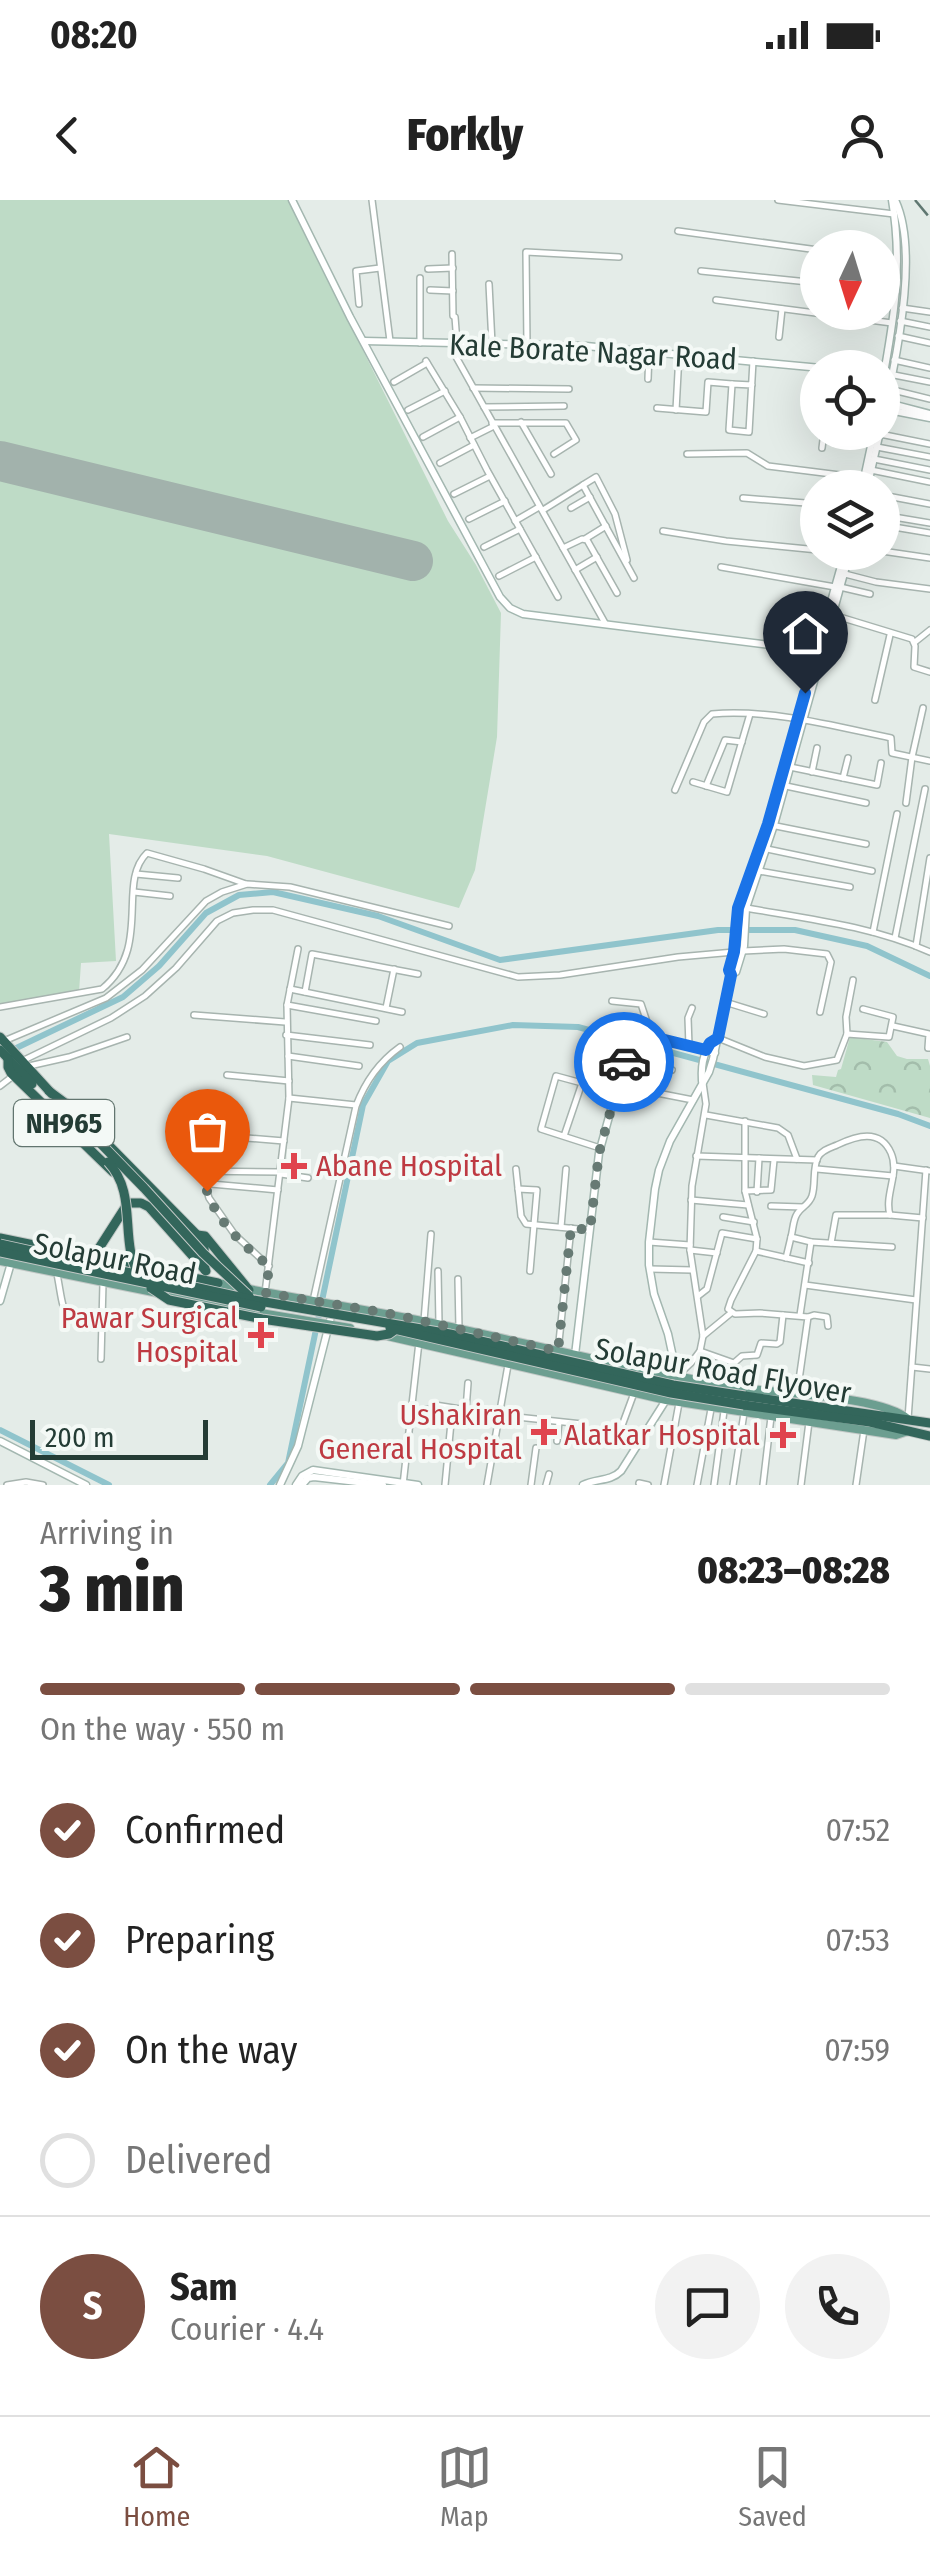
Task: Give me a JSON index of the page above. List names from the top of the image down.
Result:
{
  "streets": {
    "highway": ["NH965", "Solapur Road", "Solapur Road Flyover"],
    "street": ["Kale Borate Nagar Road"]
  },
  "crossings": [
    ["NH965", "Solapur Road"],
    ["NH965", "Solapur Road Flyover"],
    ["Solapur Road", "Solapur Road Flyover"]
  ],
  "places": {
    "health": [
      "Abane Hospital",
      "Pawar Surgical Hospital",
      "Ushakiran General Hospital",
      "Alatkar Hospital"
    ]
  },
  "scale_bar": "200 m",
  "north": "bottom",
  "page": {
    "status": "08:20",
    "header": "Forkly",
    "scale": "200 m",
    "heading": ["3 min", "Arriving in", "08:23–08:28"],
    "panel": ["Sam", "Courier · 4.4"],
    "bar": "On the way · 550 m",
    "list": [
      ["Confirmed", "07:52"],
      ["Preparing", "07:53"],
      ["On the way", "07:59"],
      "Delivered"
    ],
    "round": "S",
    "tabs": ["Home", "Map", "Saved"]
  }
}
